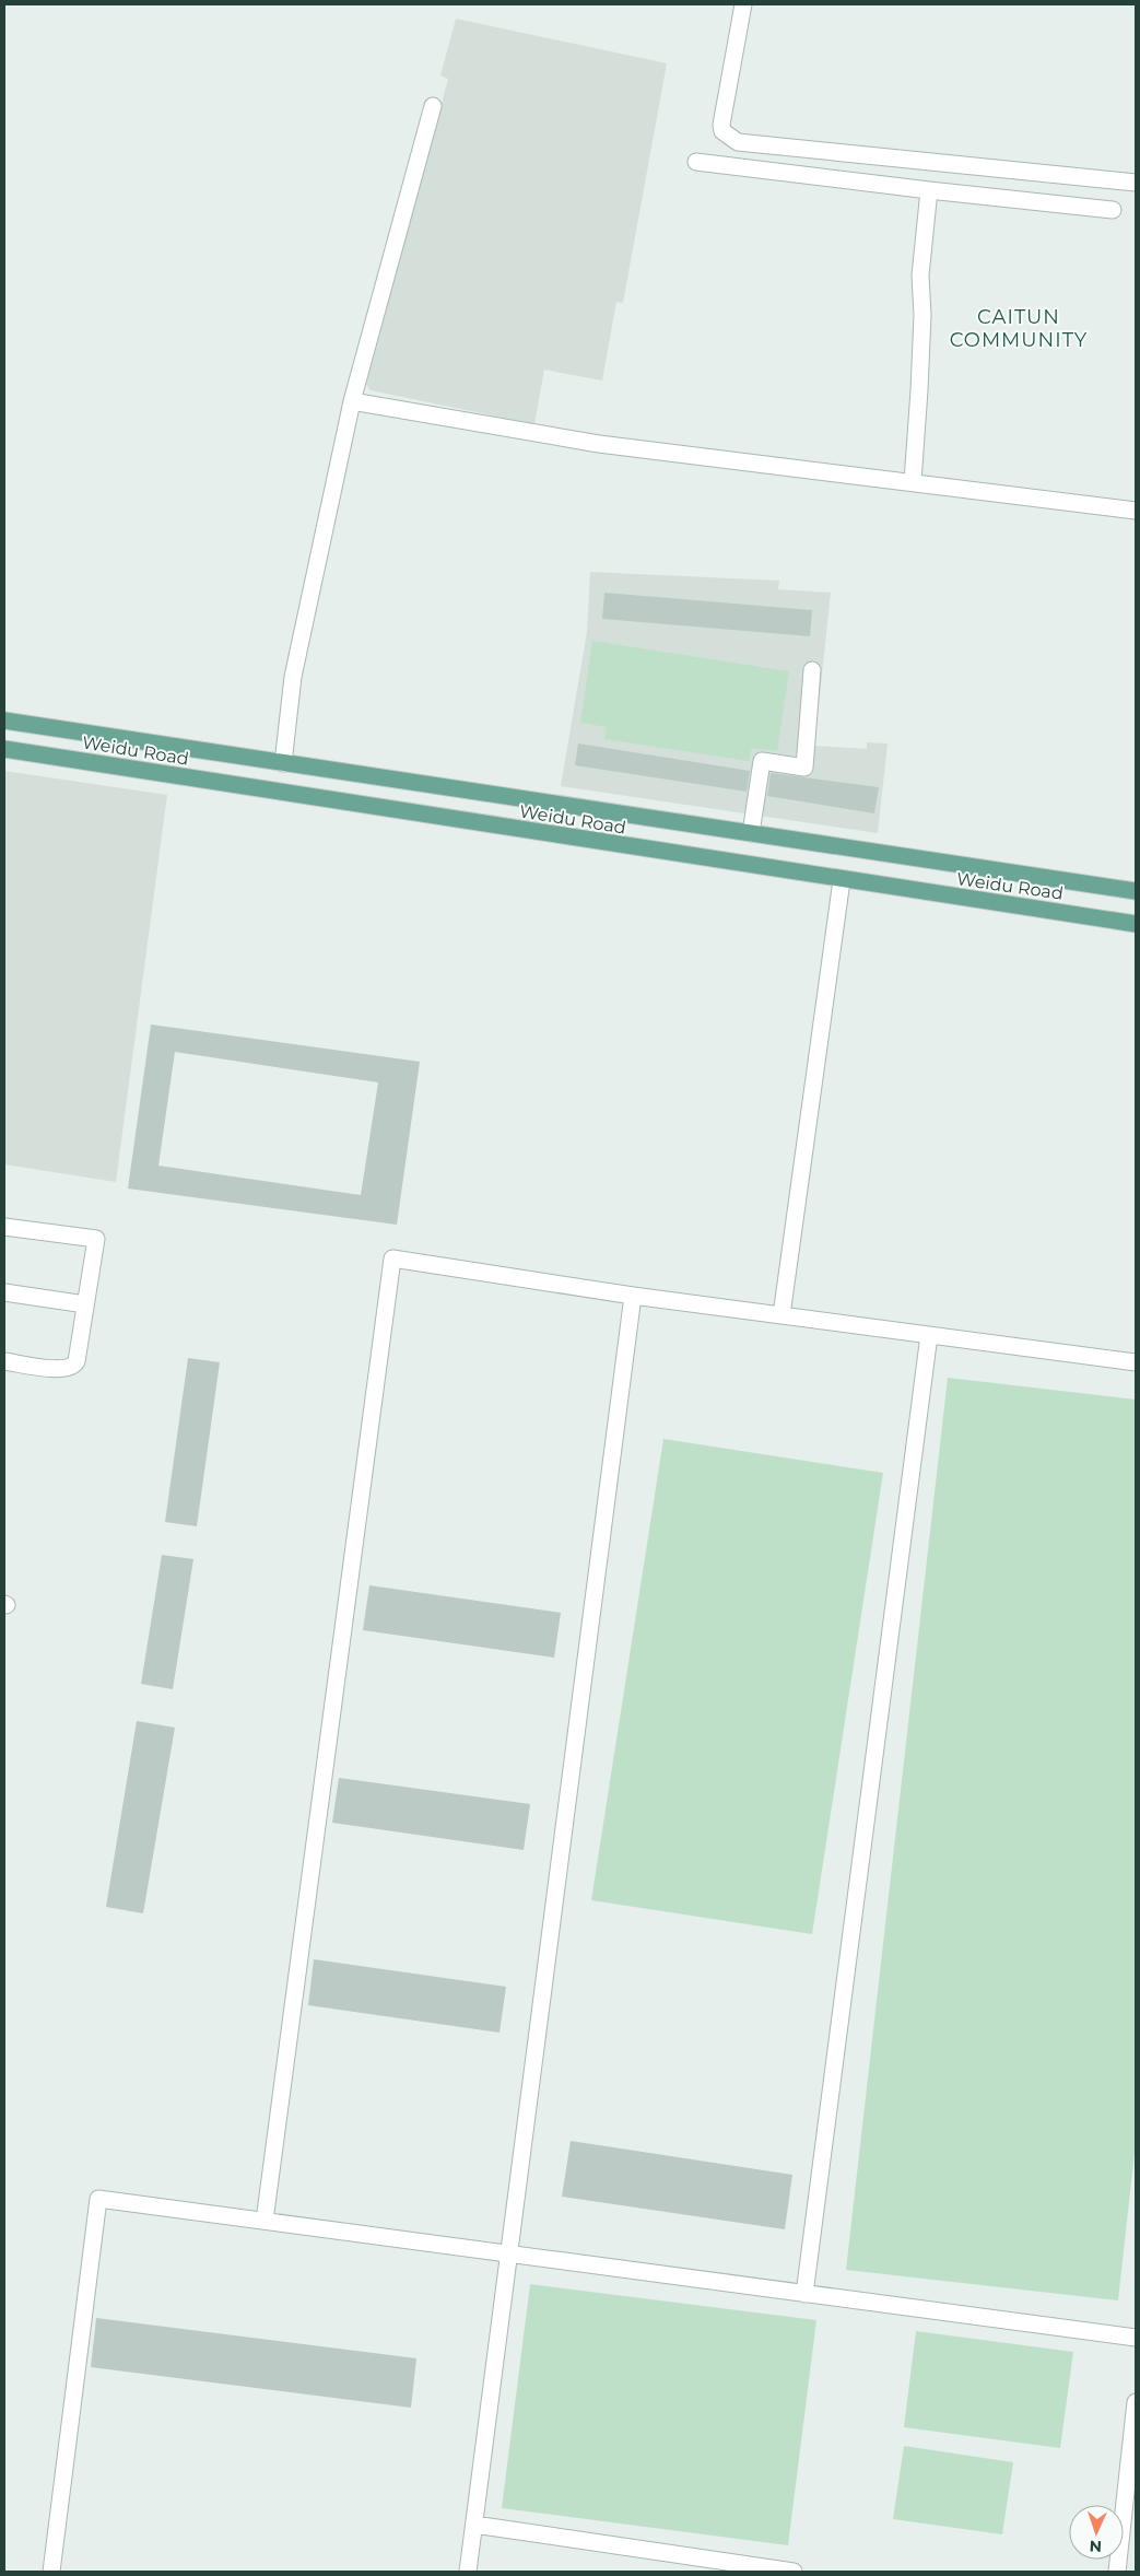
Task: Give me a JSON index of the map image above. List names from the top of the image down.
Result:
{
  "streets": {
    "main road": ["Weidu Road"]
  },
  "districts": ["CAITUN COMMUNITY"],
  "north": "bottom"
}
